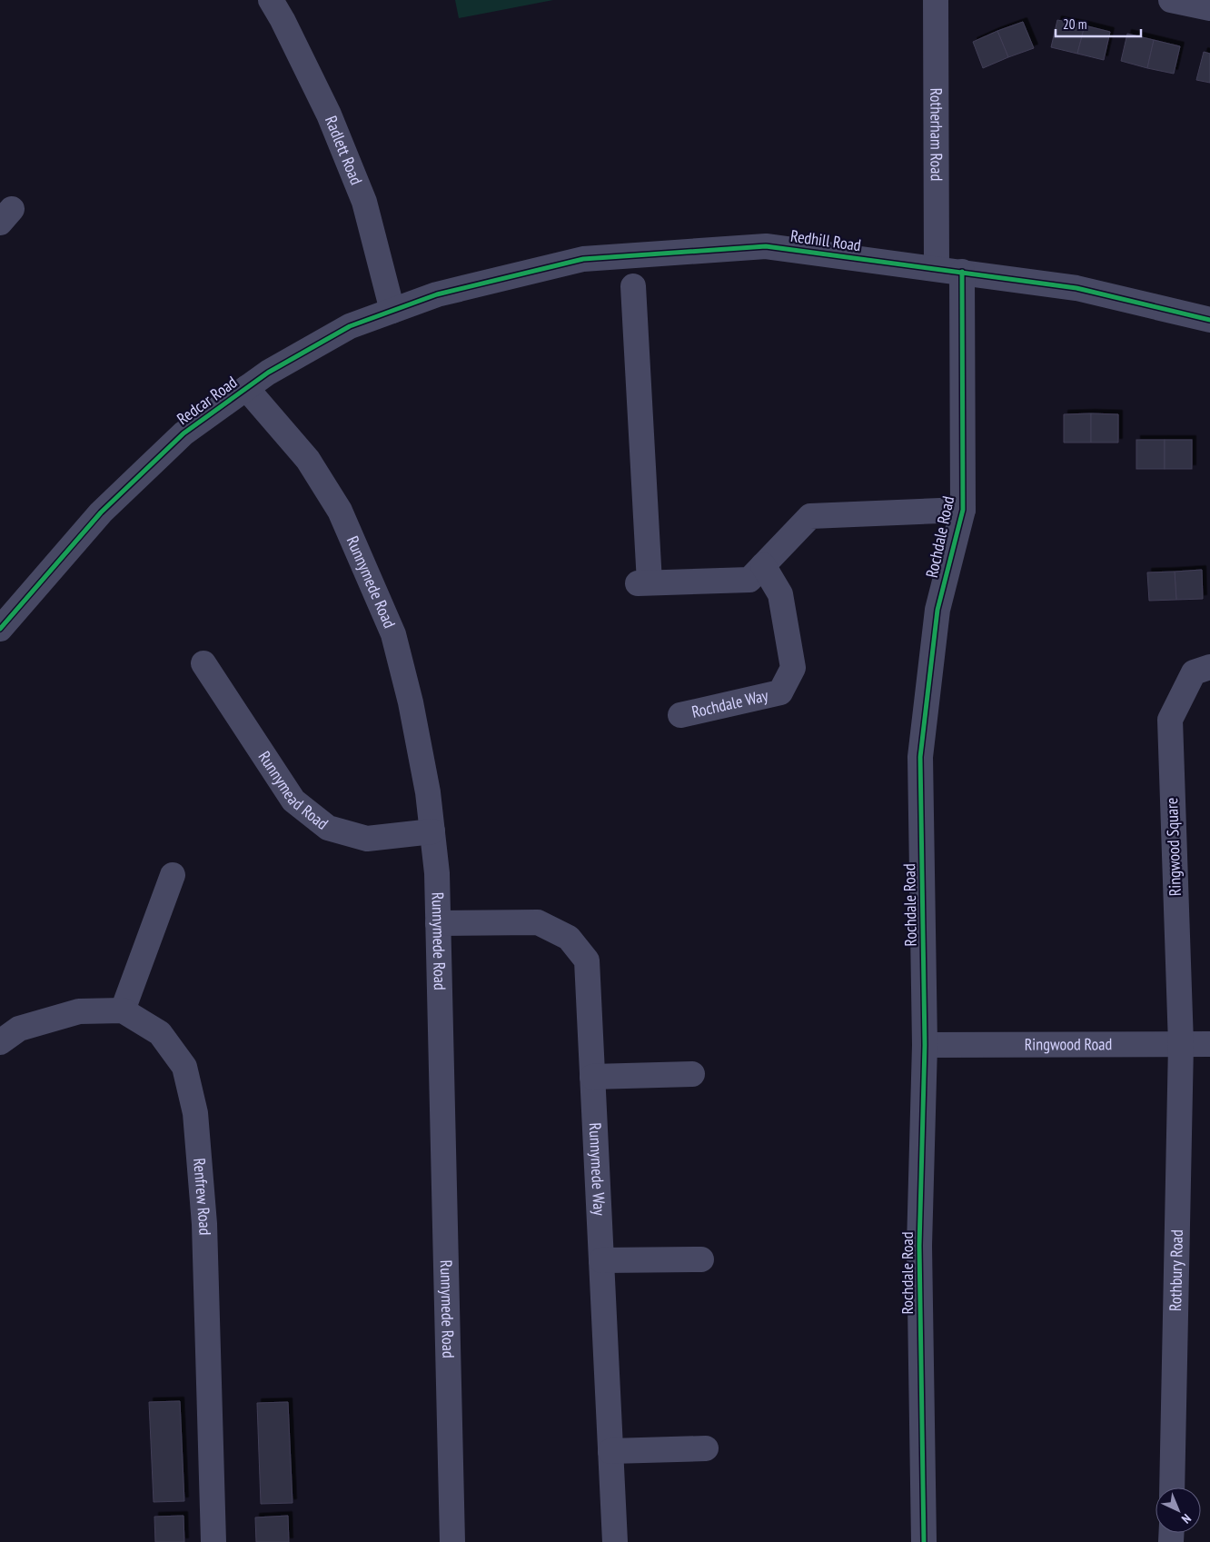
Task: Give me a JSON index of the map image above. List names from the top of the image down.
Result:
{
  "streets": {
    "street": [
      "Rotherham Road",
      "Radlett Road",
      "Redhill Road",
      "Redcar Road",
      "Rochdale Road",
      "Runnymede Road",
      "Rochdale Way",
      "Runnymead Road",
      "Ringwood Square",
      "Ringwood Road",
      "Runnymede Way",
      "Renfrew Road",
      "Rothbury Road"
    ]
  },
  "crossings": [
    ["Rotherham Road", "Redhill Road"],
    ["Radlett Road", "Redcar Road"],
    ["Redhill Road", "Redcar Road"],
    ["Redhill Road", "Rochdale Road"],
    ["Redcar Road", "Runnymede Road"],
    ["Rochdale Road", "Ringwood Road"],
    ["Runnymede Road", "Runnymead Road"],
    ["Runnymede Road", "Runnymede Way"],
    ["Ringwood Square", "Ringwood Road"],
    ["Ringwood Square", "Rothbury Road"],
    ["Ringwood Road", "Rothbury Road"]
  ],
  "scale_bar": "20 m",
  "north": "bottom right"
}
